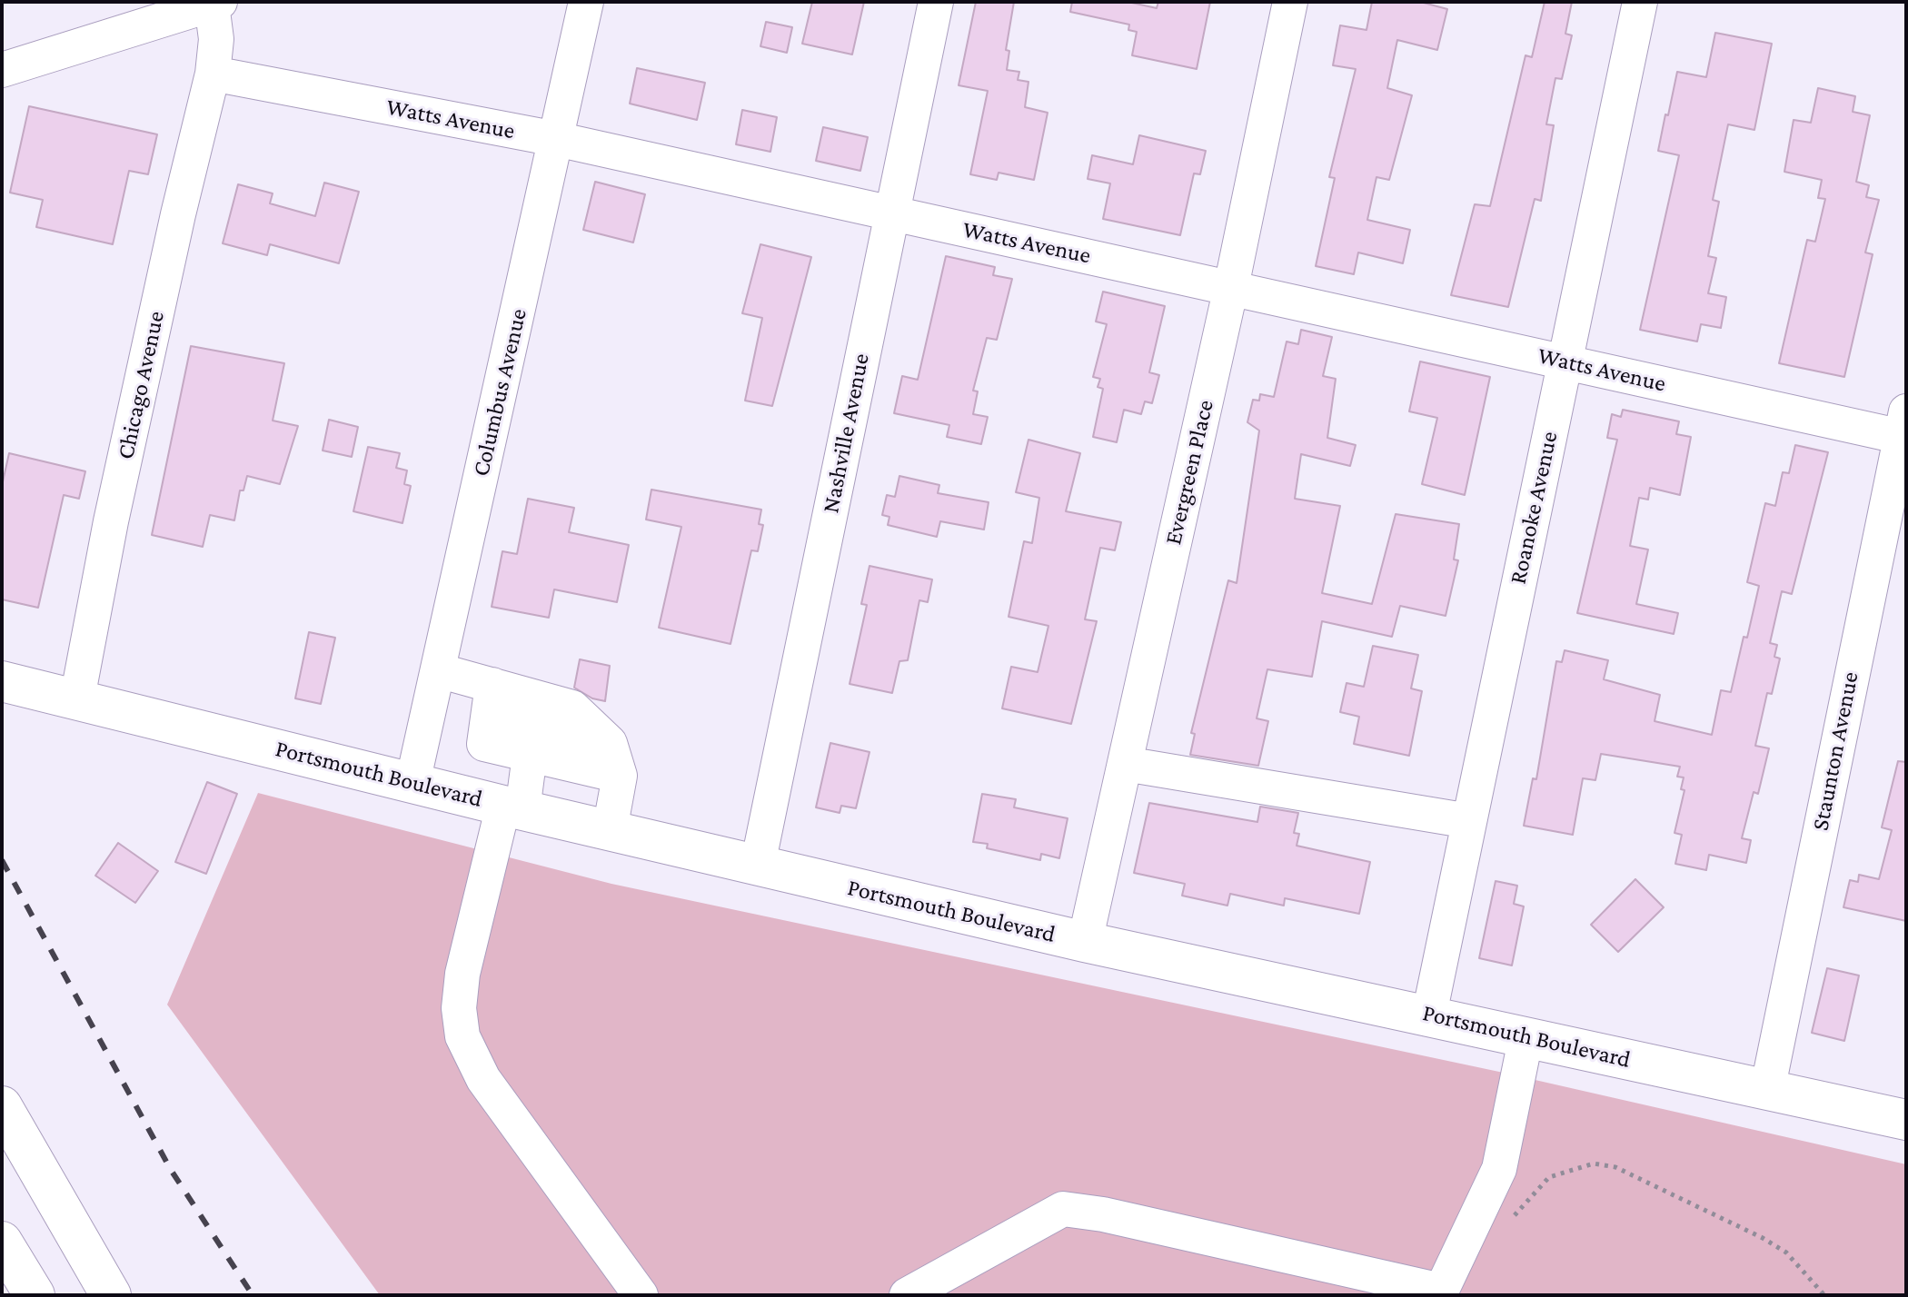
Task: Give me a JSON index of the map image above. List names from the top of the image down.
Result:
{
  "streets": {
    "main road": ["Portsmouth Boulevard"],
    "street": [
      "Watts Avenue",
      "Chicago Avenue",
      "Columbus Avenue",
      "Nashville Avenue",
      "Evergreen Place",
      "Roanoke Avenue",
      "Staunton Avenue"
    ]
  },
  "crossings": [
    ["Watts Avenue", "Chicago Avenue"],
    ["Watts Avenue", "Columbus Avenue"],
    ["Watts Avenue", "Nashville Avenue"],
    ["Watts Avenue", "Evergreen Place"],
    ["Watts Avenue", "Roanoke Avenue"],
    ["Watts Avenue", "Staunton Avenue"],
    ["Chicago Avenue", "Portsmouth Boulevard"],
    ["Columbus Avenue", "Portsmouth Boulevard"],
    ["Nashville Avenue", "Portsmouth Boulevard"],
    ["Evergreen Place", "Portsmouth Boulevard"],
    ["Roanoke Avenue", "Portsmouth Boulevard"],
    ["Staunton Avenue", "Portsmouth Boulevard"]
  ]
}
